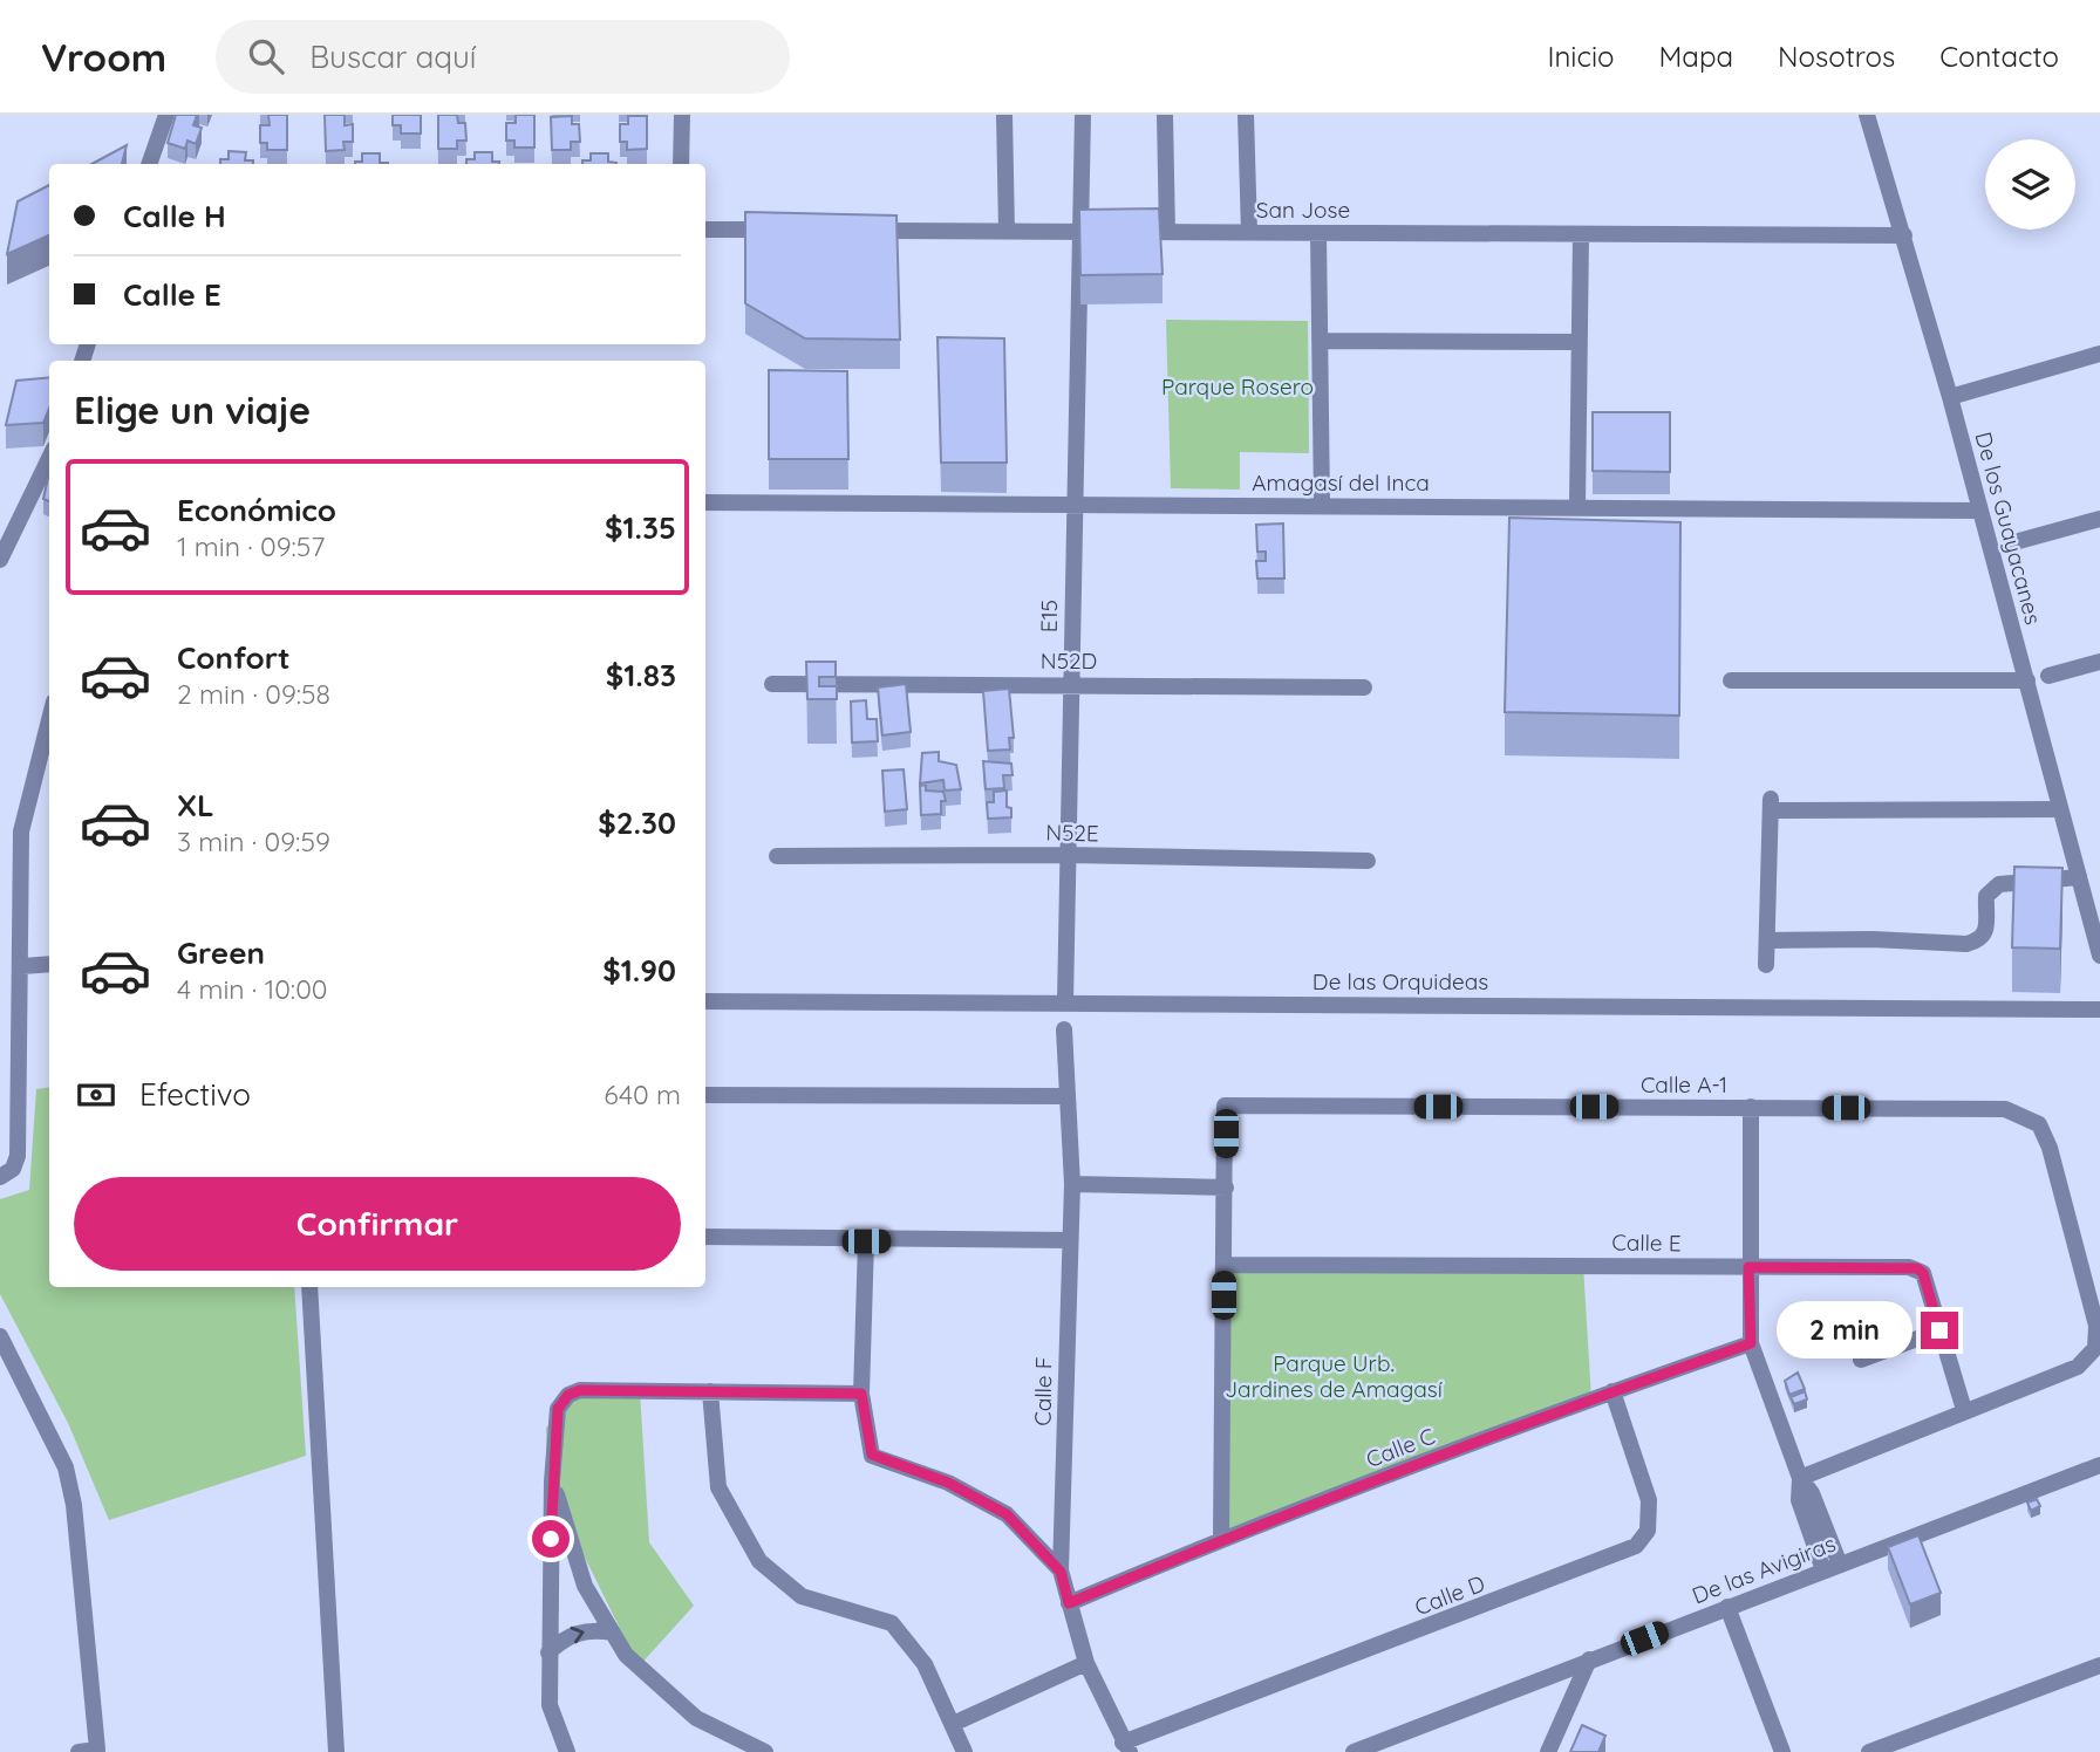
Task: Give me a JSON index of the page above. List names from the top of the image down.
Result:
{
  "streets": {
    "street": [
      "San Jose",
      "Amagasí del Inca",
      "De los Guayacanes",
      "E15",
      "N52D",
      "N52E",
      "De las Orquideas",
      "Calle A-1",
      "Calle E",
      "Calle F",
      "Calle C",
      "De las Avigiras",
      "Calle D"
    ]
  },
  "crossings": [
    ["San Jose", "De los Guayacanes"],
    ["San Jose", "E15"],
    ["Amagasí del Inca", "De los Guayacanes"],
    ["Amagasí del Inca", "E15"],
    ["E15", "N52D"],
    ["E15", "N52E"],
    ["E15", "De las Orquideas"],
    ["Calle A-1", "Calle E"],
    ["Calle F", "Calle C"],
    ["Calle F", "Calle D"],
    ["Calle C", "Calle D"]
  ],
  "parks": ["Parque Rosero", "Parque Urb. Jardines de Amagasí"],
  "page": {
    "header": "Vroom",
    "search": "Buscar aquí",
    "nav": [
      "Inicio",
      "Mapa",
      "Nosotros",
      "Contacto"
    ],
    "banner": ["Calle H", "Calle E"],
    "heading": "Elige un viaje",
    "list": [
      {
        "name": "Económico",
        "note": "1 min · 09:57",
        "value": "$1.35"
      },
      {
        "name": "Confort",
        "note": "2 min · 09:58",
        "value": "$1.83"
      },
      {
        "name": "XL",
        "note": "3 min · 09:59",
        "value": "$2.30"
      },
      {
        "name": "Green",
        "note": "4 min · 10:00",
        "value": "$1.90"
      }
    ],
    "pay": ["Efectivo", "640 m"],
    "buttons": "Confirmar",
    "bubble": "2 min"
  }
}
